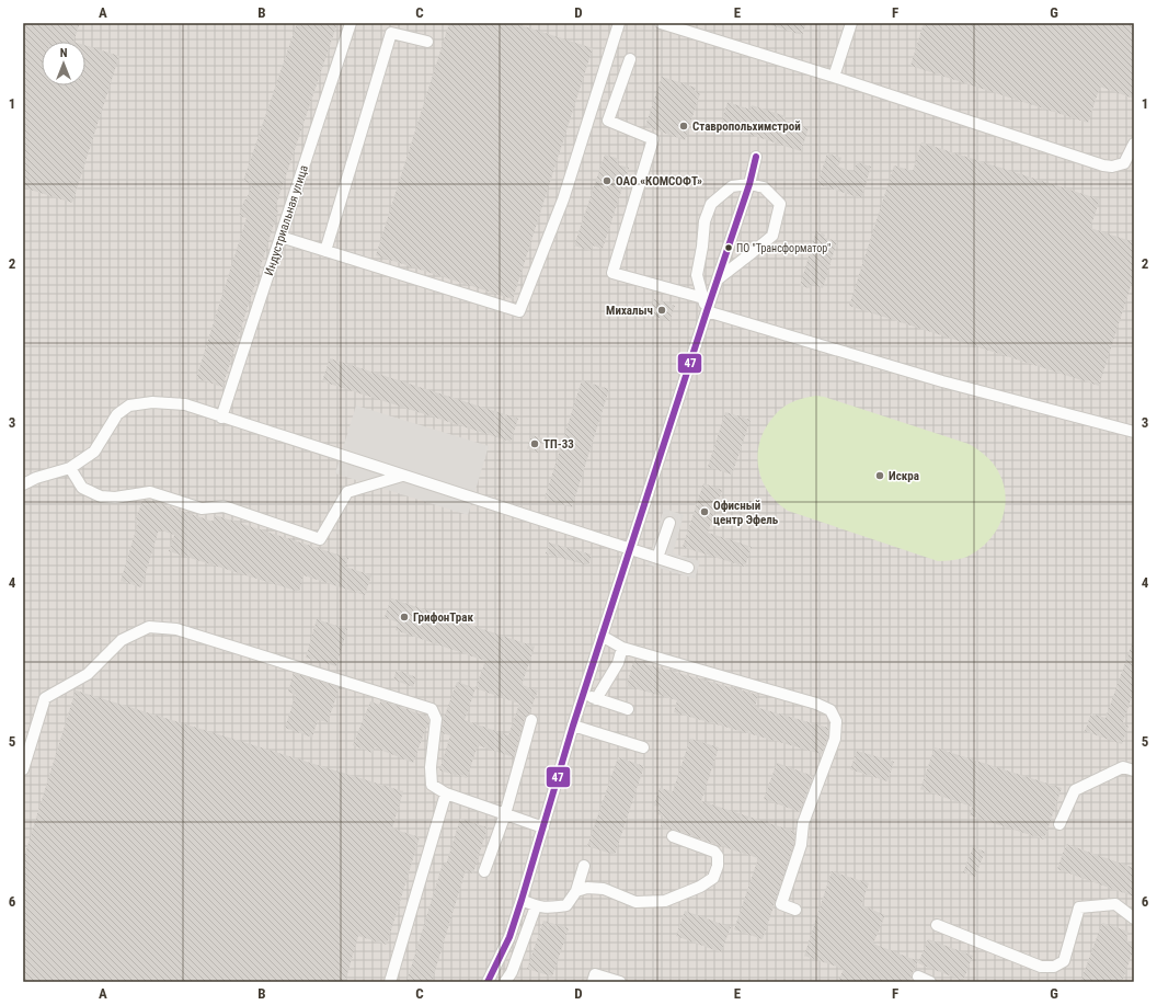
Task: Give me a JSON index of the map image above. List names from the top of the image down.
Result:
{
  "streets": {
    "street": ["Индустриальная улица"]
  },
  "places": [
    "Ставропольхимстрой",
    "ОАО «КОМСОФТ»",
    "ПО \"Трансформатор\"",
    "Михалыч",
    "ТП-33",
    "Искра",
    "Офисный центр Эфель",
    "ГрифонТрак"
  ],
  "lines": ["transit line 47"],
  "north": "top",
  "grid": {
    "columns": [
      "A",
      "B",
      "C",
      "D",
      "E",
      "F",
      "G"
    ],
    "rows": [
      "1",
      "2",
      "3",
      "4",
      "5",
      "6"
    ]
  }
}
